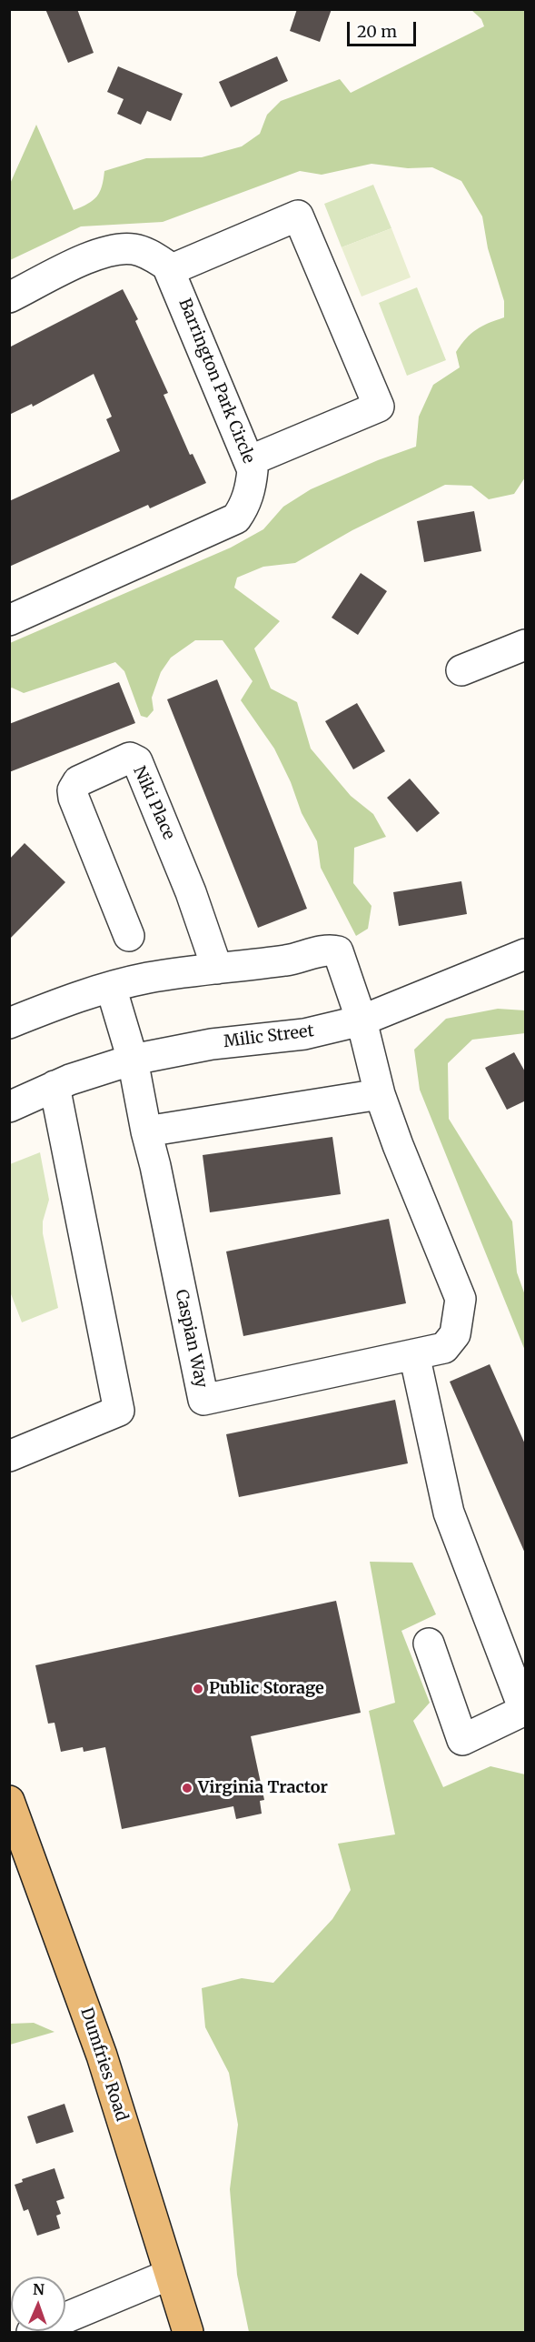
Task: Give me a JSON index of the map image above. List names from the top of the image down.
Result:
{
  "streets": {
    "main road": ["Dumfries Road"],
    "street": [
      "Barrington Park Circle",
      "Niki Place",
      "Milic Street",
      "Caspian Way"
    ]
  },
  "crossings": [
    ["Milic Street", "Caspian Way"]
  ],
  "places": ["Public Storage", "Virginia Tractor"],
  "scale_bar": "20 m",
  "north": "top"
}
